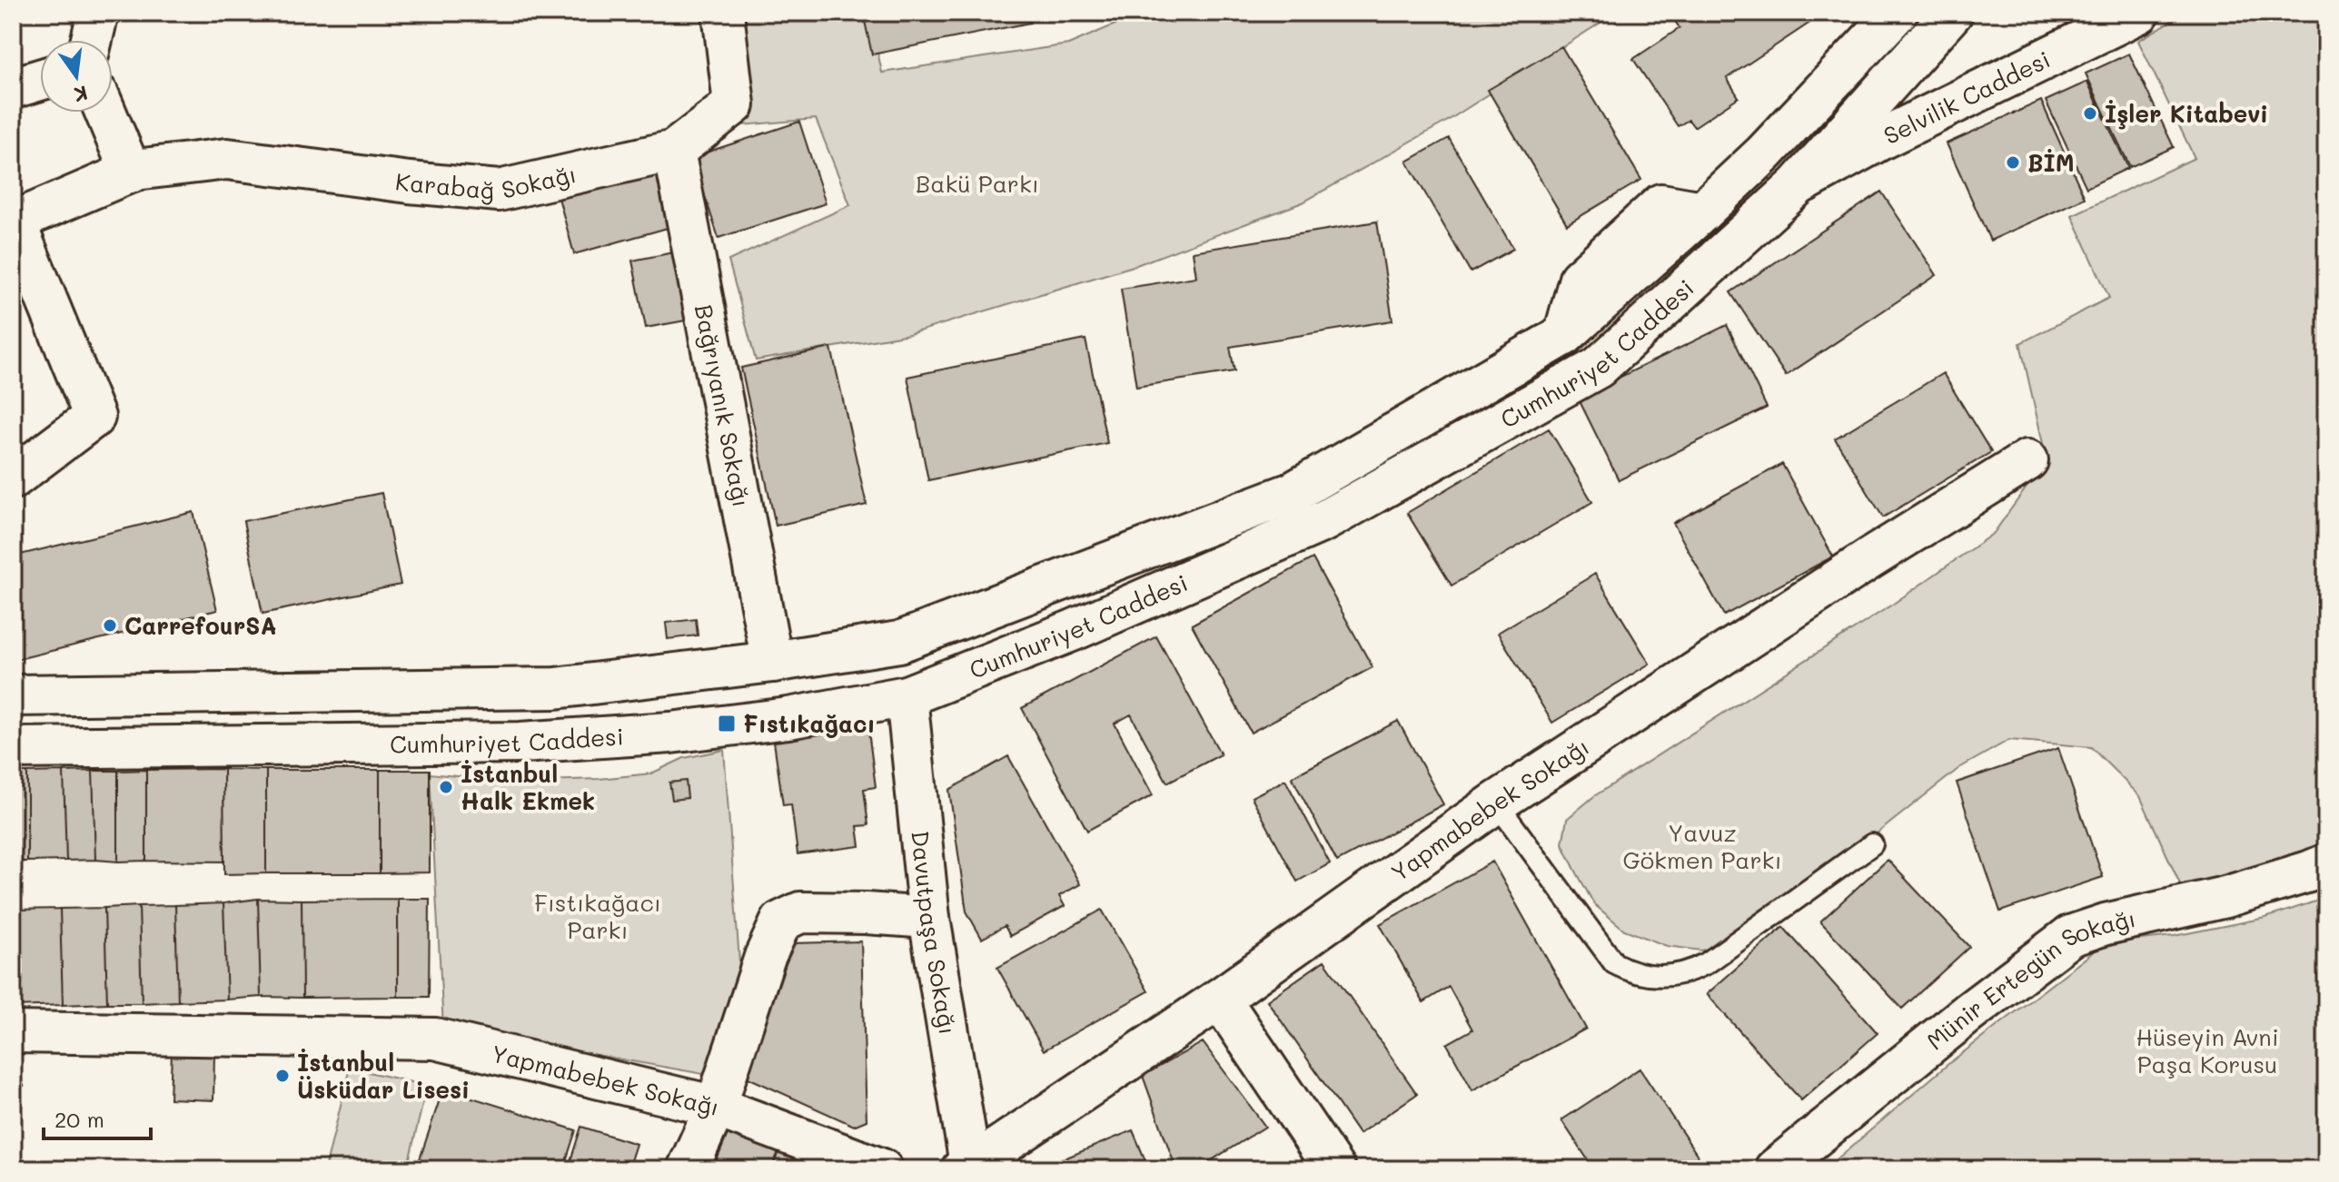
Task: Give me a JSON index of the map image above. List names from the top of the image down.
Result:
{
  "streets": {
    "street": [
      "Selvilik Caddesi",
      "Karabağ Sokağı",
      "Cumhuriyet Caddesi",
      "Bağrıyanık Sokağı",
      "Yapmabebek Sokağı",
      "Davutpaşa Sokağı",
      "Münir Ertegün Sokağı"
    ]
  },
  "crossings": [
    ["Selvilik Caddesi", "Cumhuriyet Caddesi"],
    ["Karabağ Sokağı", "Bağrıyanık Sokağı"],
    ["Cumhuriyet Caddesi", "Bağrıyanık Sokağı"],
    ["Cumhuriyet Caddesi", "Davutpaşa Sokağı"],
    ["Yapmabebek Sokağı", "Davutpaşa Sokağı"]
  ],
  "parks": [
    "Bakü Parkı",
    "Yavuz Gökmen Parkı",
    "Fıstıkağacı Parkı",
    "Hüseyin Avni Paşa Korusu"
  ],
  "places": {
    "other": [
      "İşler Kitabevi",
      "BİM",
      "CarrefourSA",
      "İstanbul Halk Ekmek",
      "İstanbul Üsküdar Lisesi"
    ],
    "transit": ["Fıstıkağacı"]
  },
  "scale_bar": "20 m",
  "north": "bottom"
}
